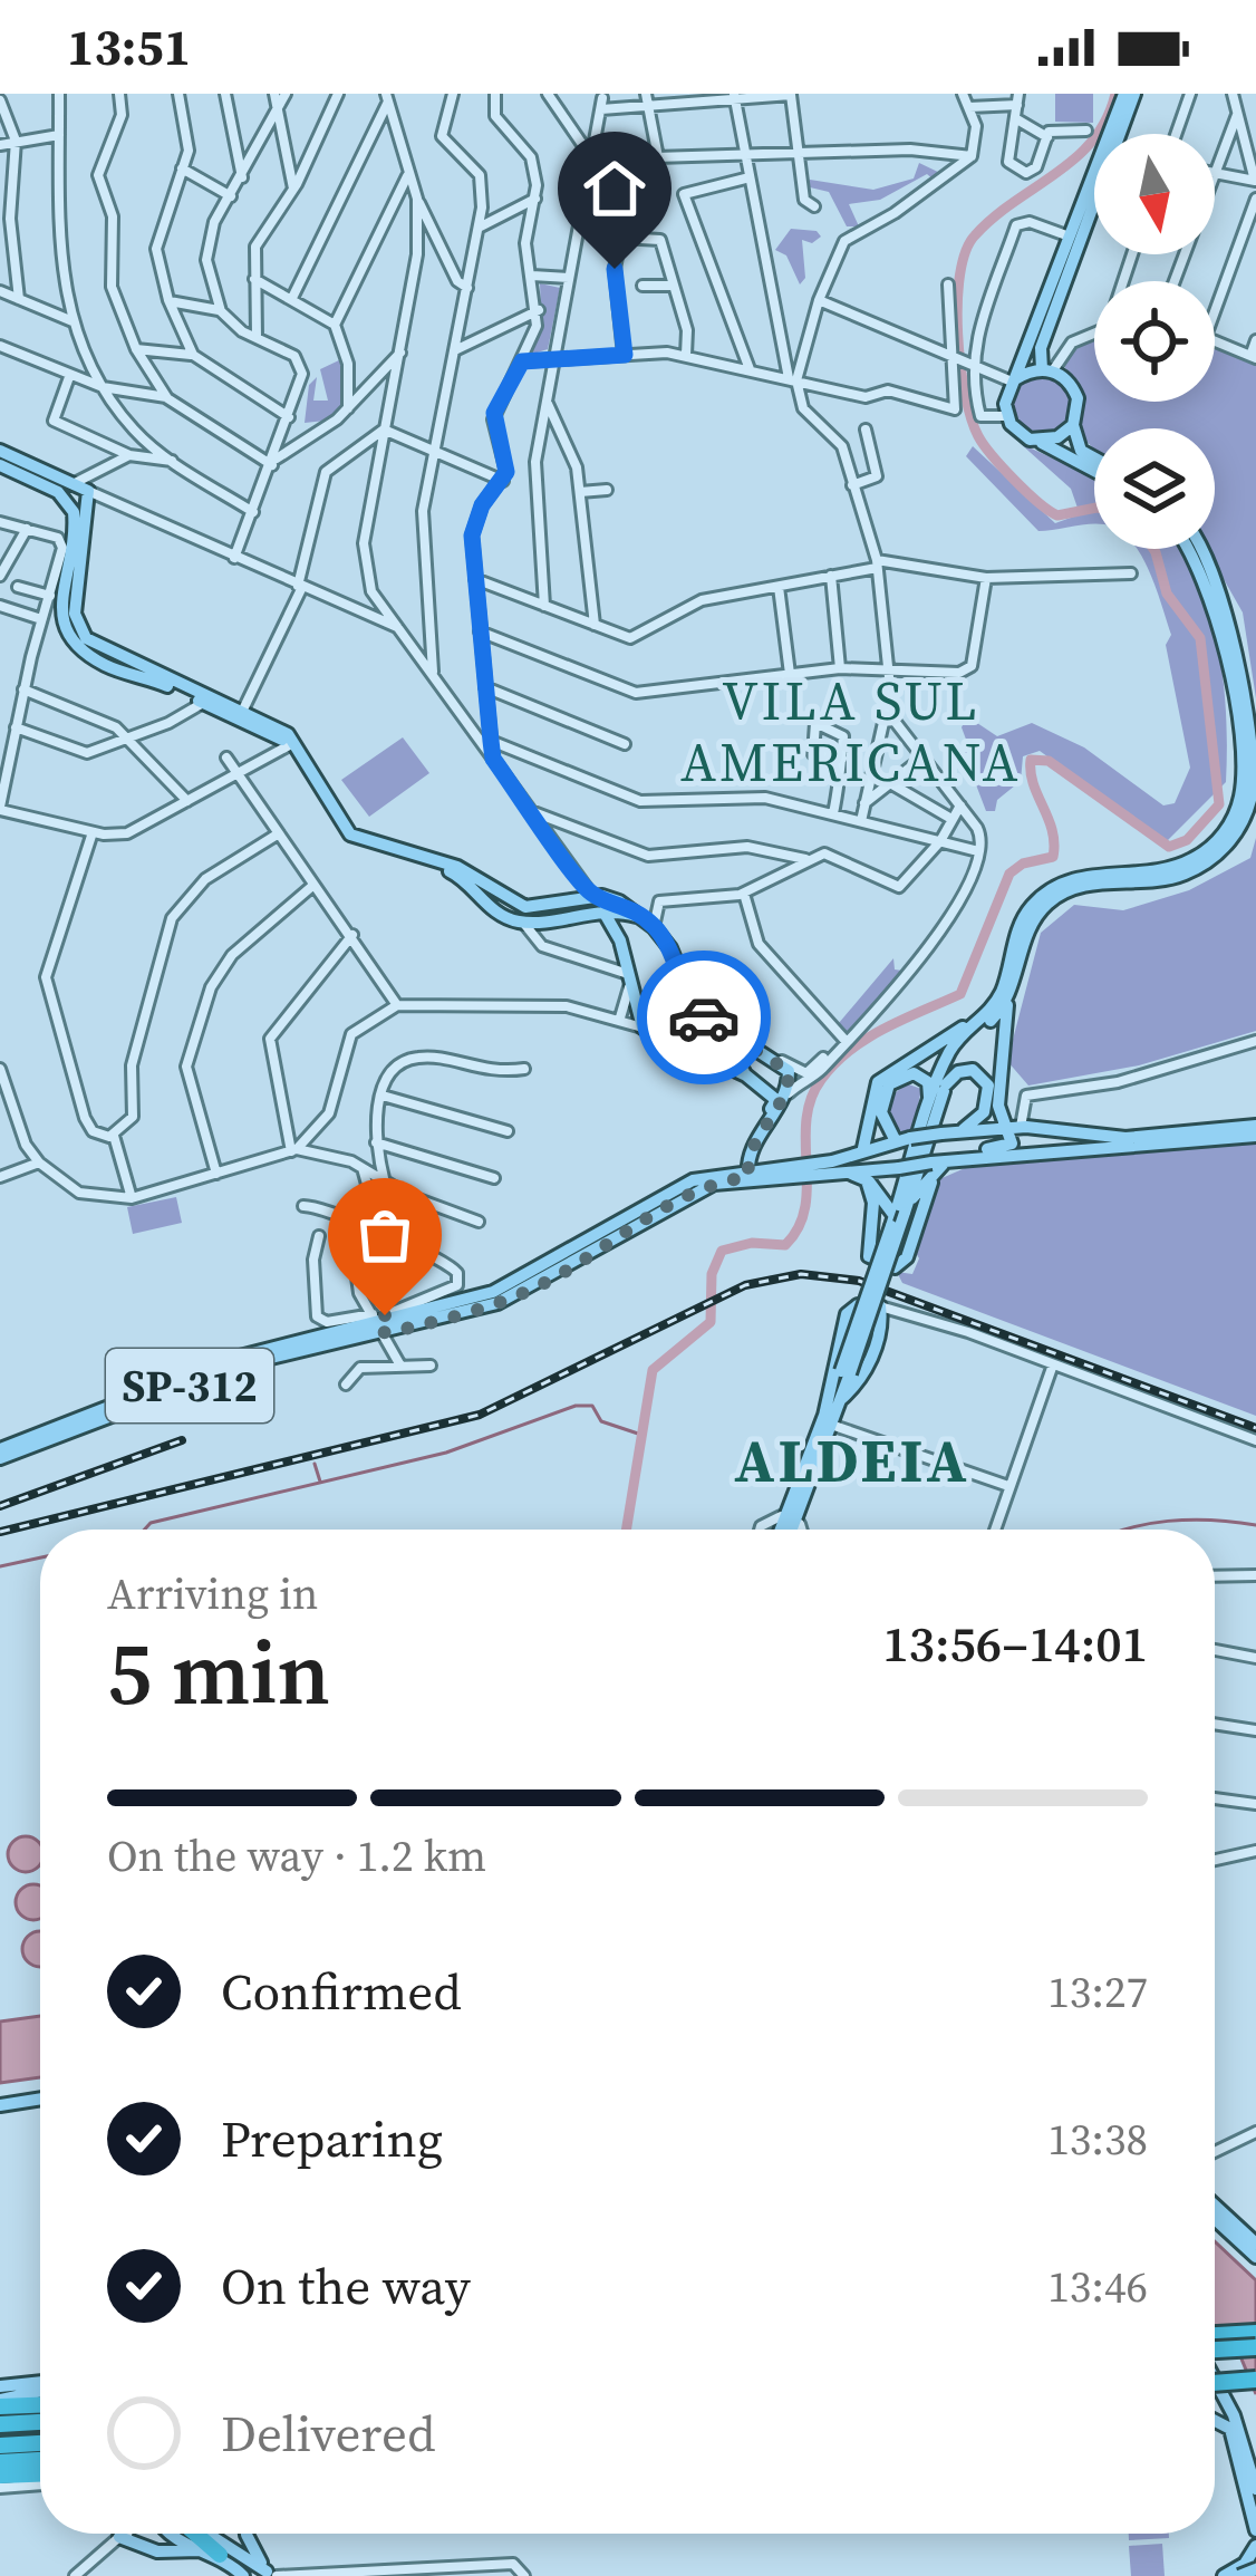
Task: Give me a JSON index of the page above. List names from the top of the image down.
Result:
{
  "streets": {
    "main road": ["SP-312"]
  },
  "districts": ["VILA SUL AMERICANA", "ALDEIA"],
  "north": "bottom",
  "page": {
    "status": "13:51",
    "heading": ["5 min", "Arriving in", "13:56–14:01"],
    "bar": "On the way · 1.2 km",
    "list": [
      ["Confirmed", "13:27"],
      ["Preparing", "13:38"],
      ["On the way", "13:46"],
      "Delivered"
    ]
  }
}
